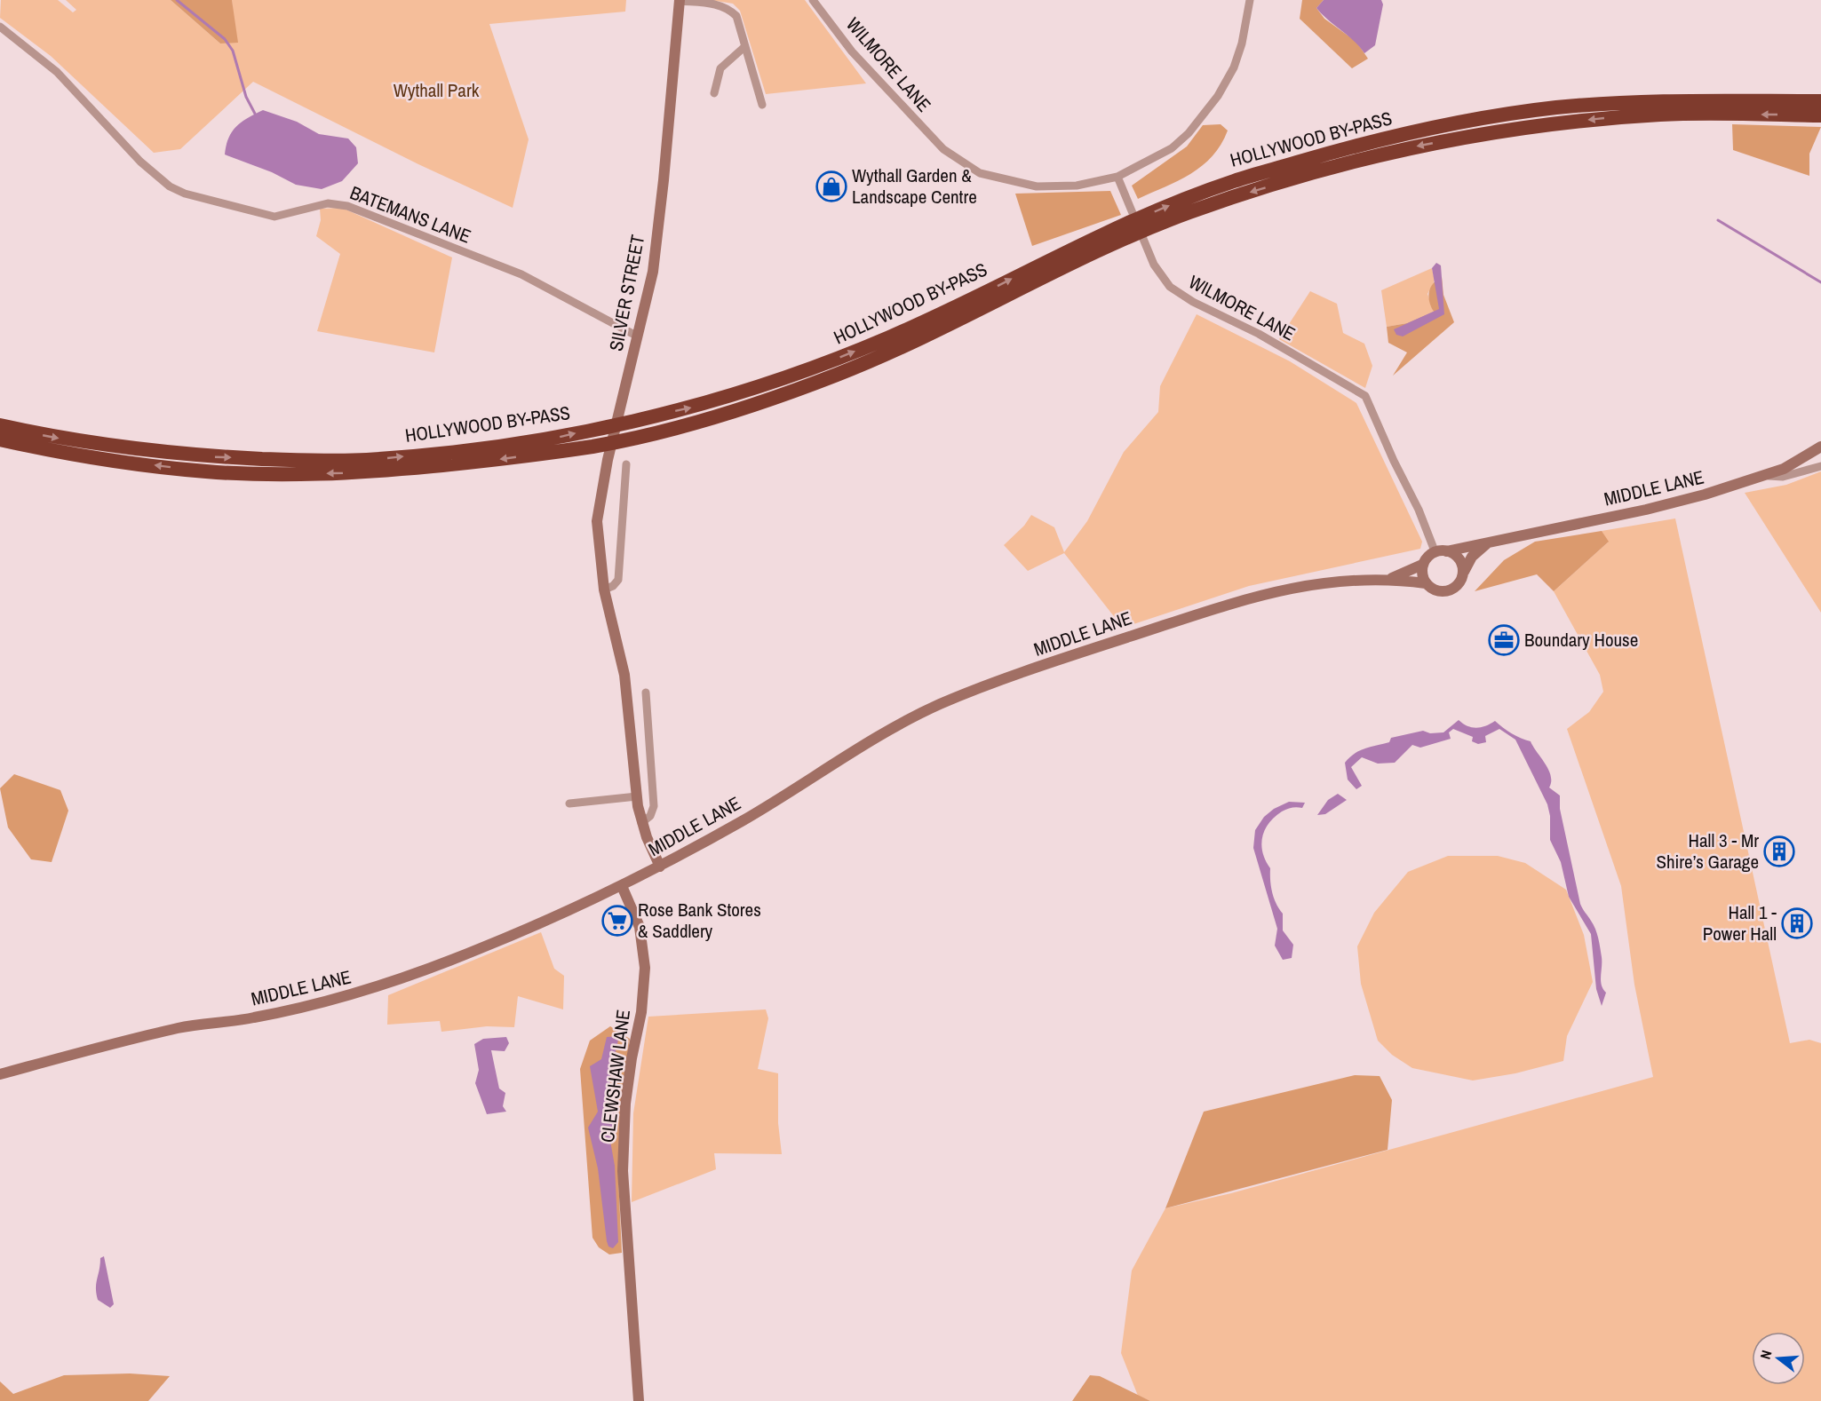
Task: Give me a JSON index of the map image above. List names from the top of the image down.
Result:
{
  "streets": {
    "highway": ["HOLLYWOOD BY-PASS"],
    "street": [
      "WILMORE LANE",
      "BATEMANS LANE",
      "SILVER STREET",
      "MIDDLE LANE",
      "CLEWSHAW LANE"
    ]
  },
  "crossings": [
    ["WILMORE LANE", "MIDDLE LANE"],
    ["BATEMANS LANE", "SILVER STREET"],
    ["SILVER STREET", "MIDDLE LANE"],
    ["MIDDLE LANE", "CLEWSHAW LANE"]
  ],
  "parks": ["Wythall Park"],
  "places": {
    "shop": ["Wythall Garden & Landscape Centre"],
    "office": ["Boundary House"],
    "building": ["Hall 3 - Mr Shire’s Garage", "Hall 1 - Power Hall"],
    "supermarket": ["Rose Bank Stores & Saddlery"]
  },
  "north": "left"
}
